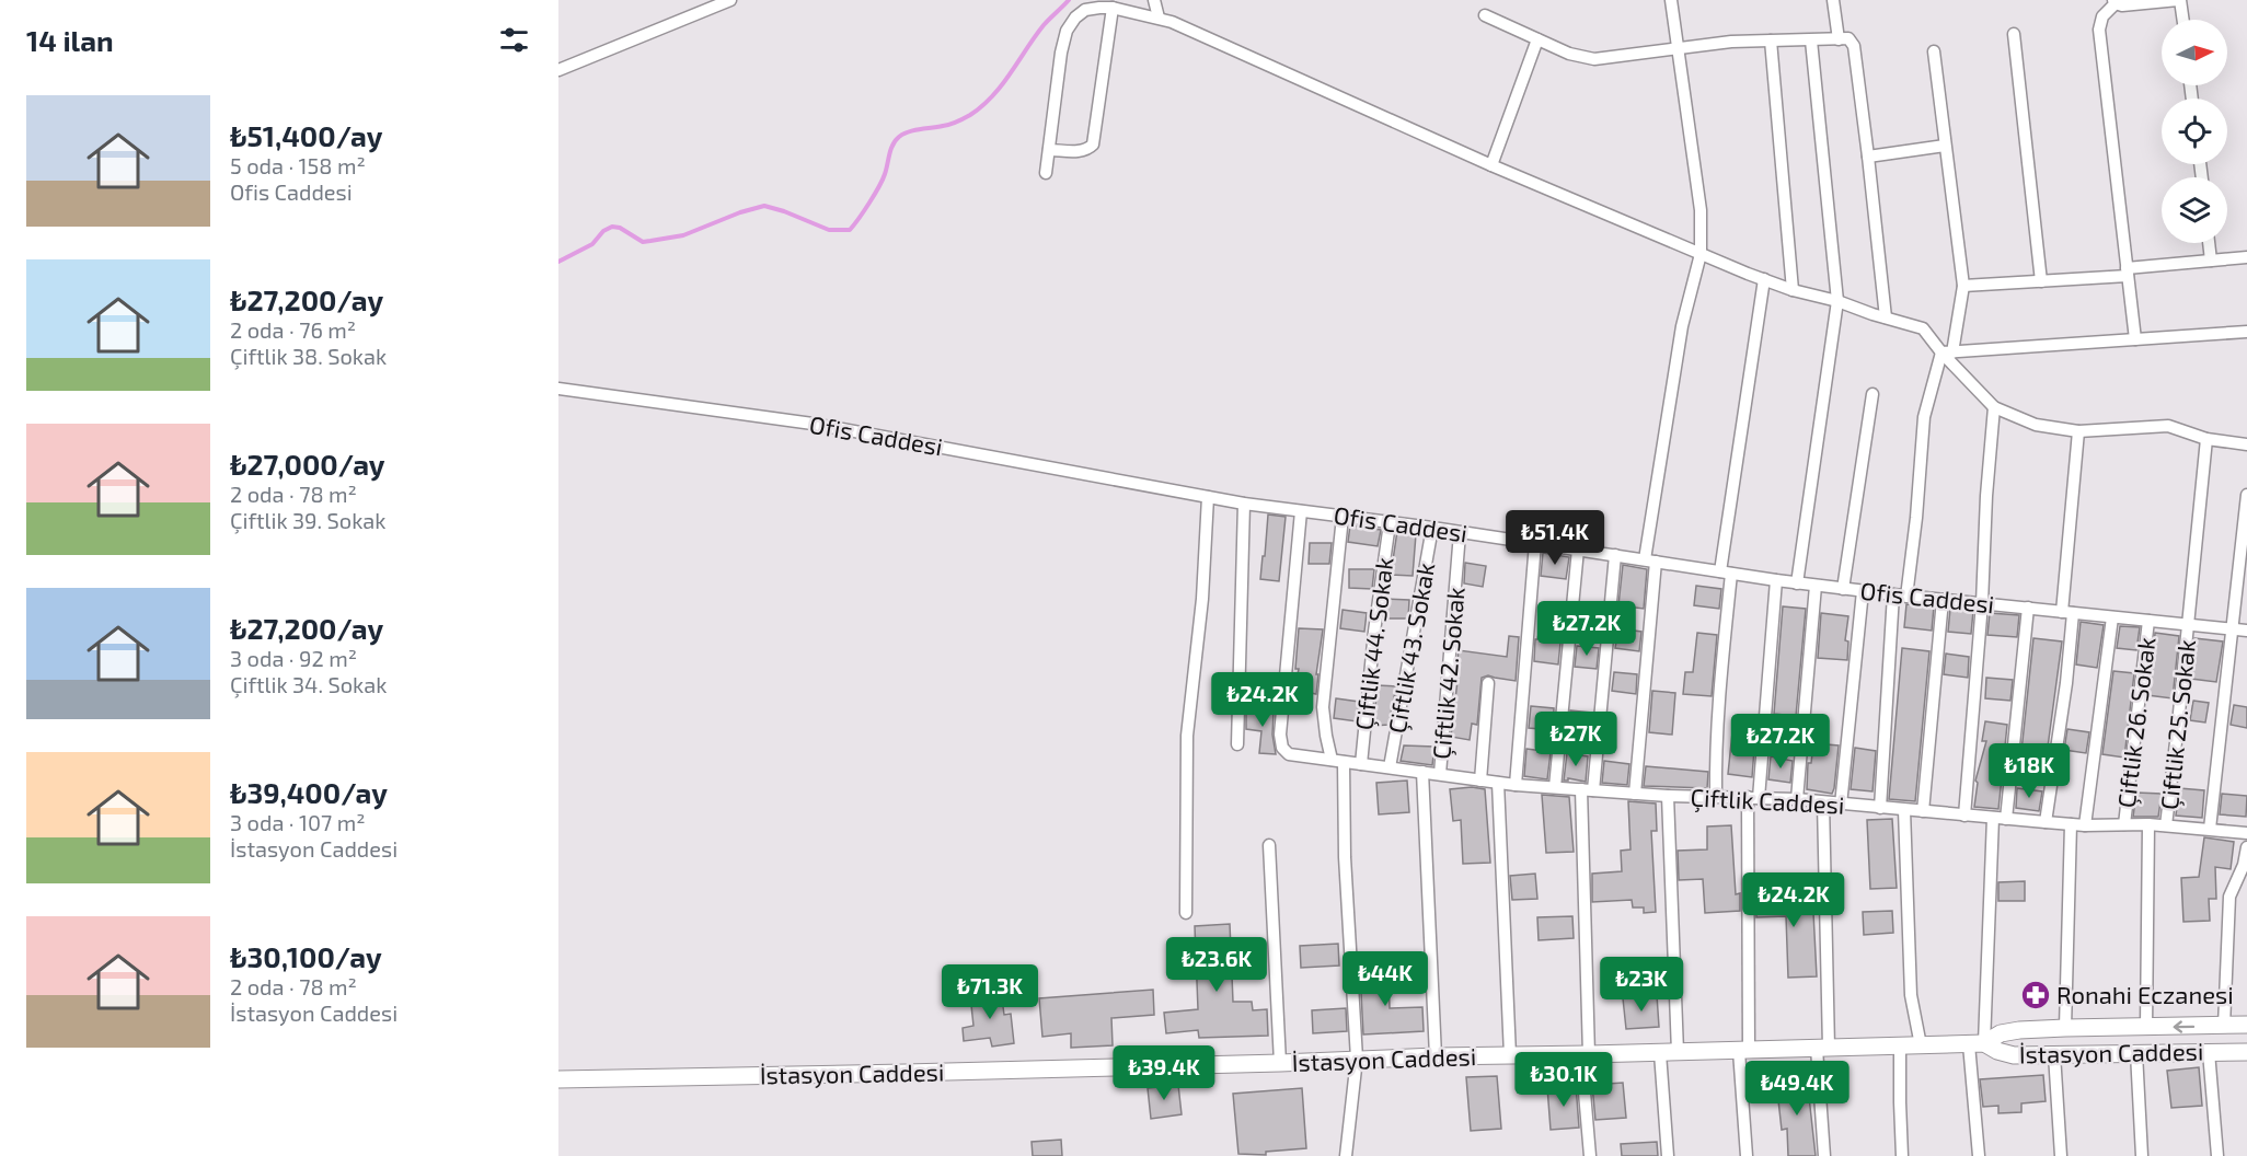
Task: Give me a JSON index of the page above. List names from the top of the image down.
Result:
{
  "streets": {
    "main road": ["İstasyon Caddesi"],
    "street": [
      "Ofis Caddesi",
      "Çiftlik 44. Sokak",
      "Çiftlik 43. Sokak",
      "Çiftlik 42. Sokak",
      "Çiftlik 26. Sokak",
      "Çiftlik 25. Sokak",
      "Çiftlik Caddesi"
    ]
  },
  "crossings": [
    ["Ofis Caddesi", "Çiftlik 44. Sokak"],
    ["Ofis Caddesi", "Çiftlik 43. Sokak"],
    ["Ofis Caddesi", "Çiftlik 42. Sokak"],
    ["Ofis Caddesi", "Çiftlik 26. Sokak"],
    ["Ofis Caddesi", "Çiftlik 25. Sokak"],
    ["Ofis Caddesi", "Çiftlik Caddesi"],
    ["Çiftlik 44. Sokak", "Çiftlik Caddesi"],
    ["Çiftlik 43. Sokak", "Çiftlik Caddesi"],
    ["Çiftlik 42. Sokak", "Çiftlik Caddesi"],
    ["Çiftlik 26. Sokak", "Çiftlik Caddesi"],
    ["Çiftlik 25. Sokak", "Çiftlik Caddesi"]
  ],
  "places": {
    "pharmacy": ["Ronahi Eczanesi"]
  },
  "north": "right",
  "page": {
    "heading": "14 ilan",
    "list": [
      {
        "name": "₺51,400/ay",
        "note": "5 oda · 158 m² · Ofis Caddesi"
      },
      {
        "name": "₺27,200/ay",
        "note": "2 oda · 76 m² · Çiftlik 38. Sokak"
      },
      {
        "name": "₺27,000/ay",
        "note": "2 oda · 78 m² · Çiftlik 39. Sokak"
      },
      {
        "name": "₺27,200/ay",
        "note": "3 oda · 92 m² · Çiftlik 34. Sokak"
      },
      {
        "name": "₺39,400/ay",
        "note": "3 oda · 107 m² · İstasyon Caddesi"
      },
      {
        "name": "₺30,100/ay",
        "note": "2 oda · 78 m² · İstasyon Caddesi"
      }
    ],
    "price": [
      "₺51.4K",
      "₺27.2K",
      "₺24.2K",
      "₺27K",
      "₺27.2K",
      "₺18K",
      "₺24.2K",
      "₺23.6K",
      "₺44K",
      "₺23K",
      "₺71.3K",
      "₺39.4K",
      "₺30.1K",
      "₺49.4K"
    ]
  }
}
